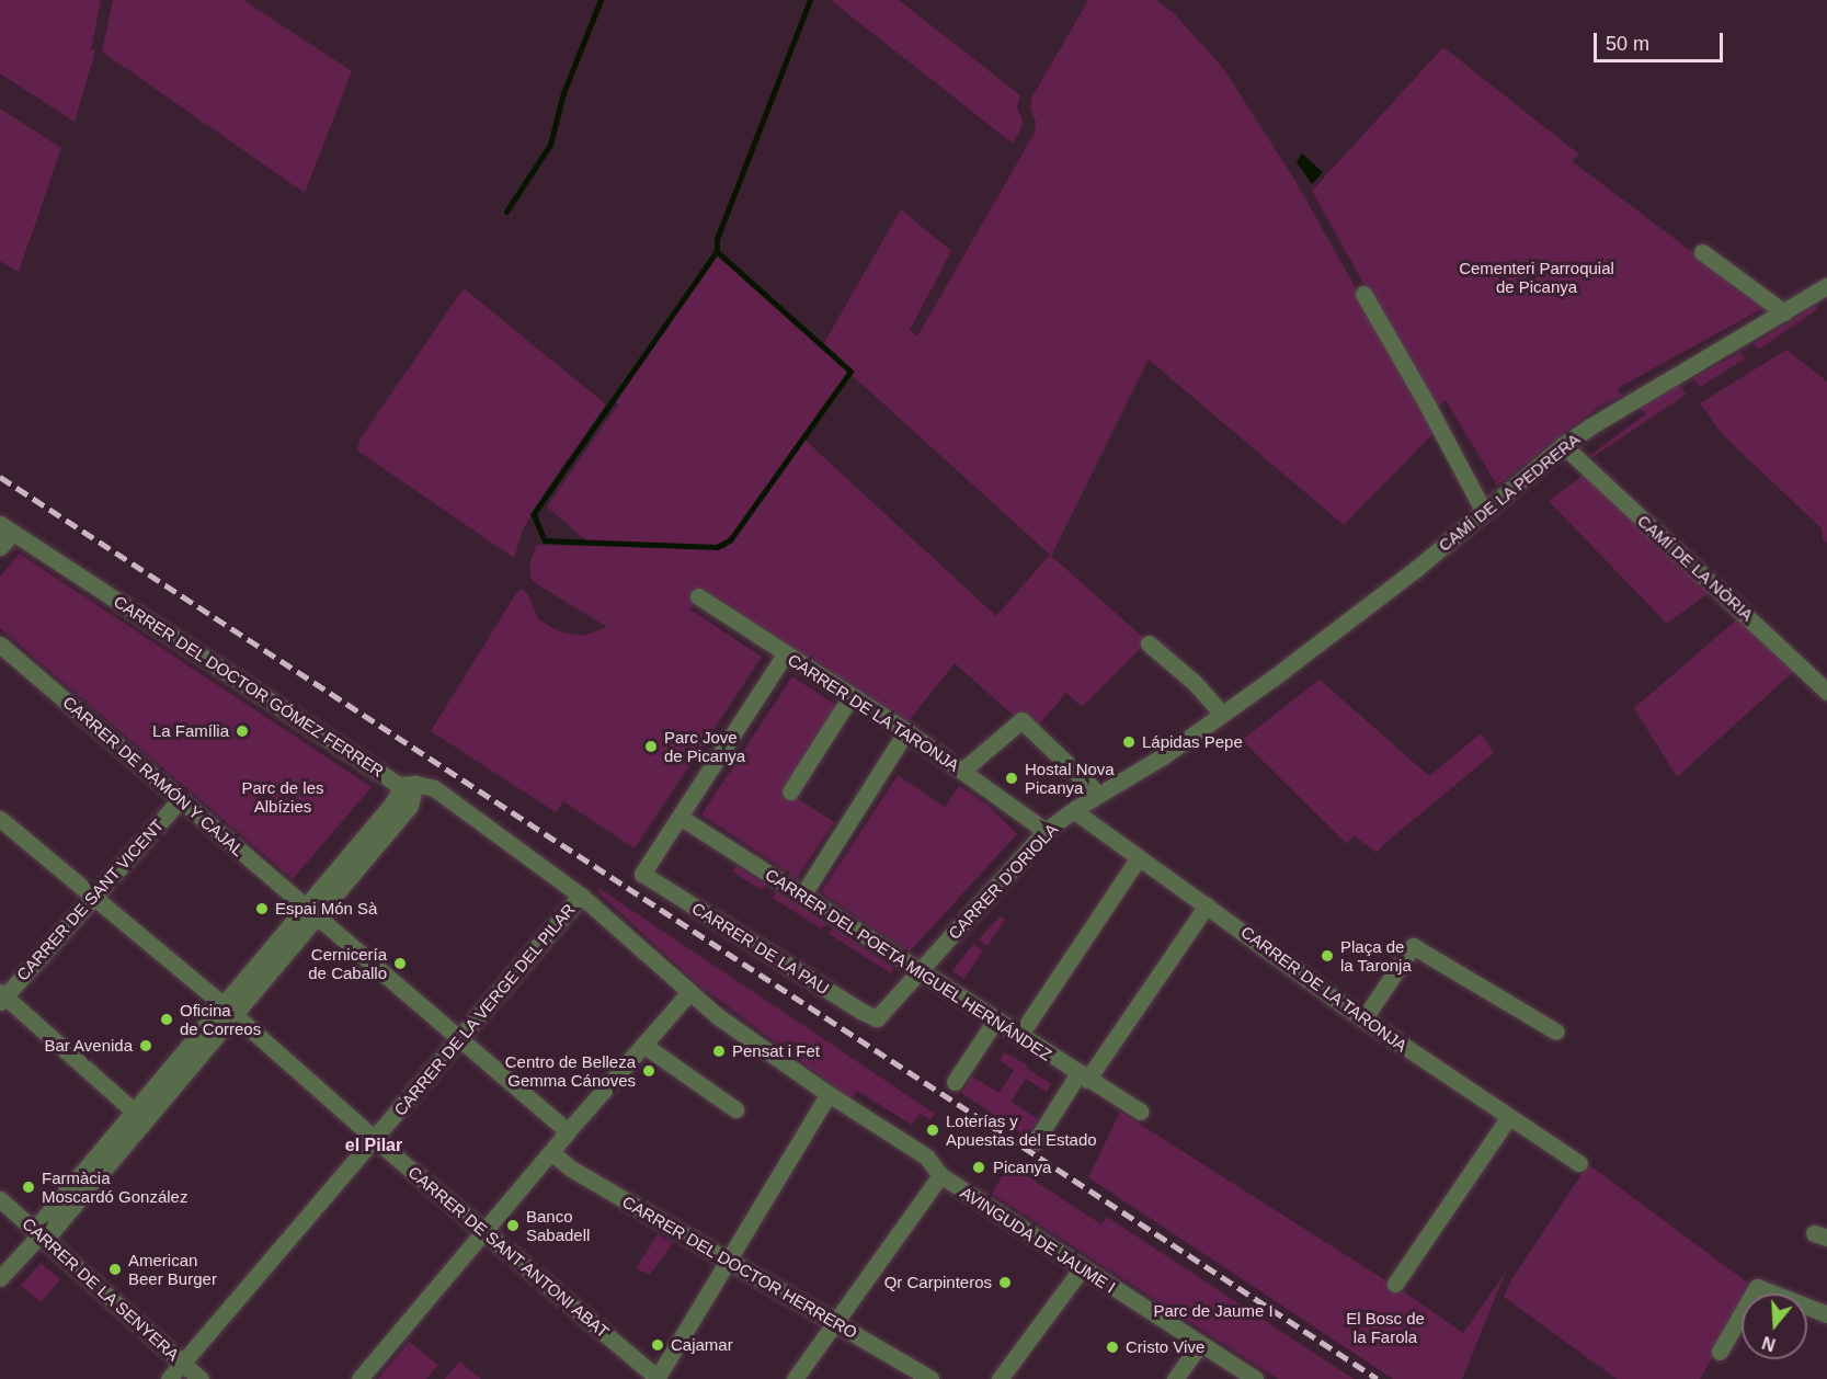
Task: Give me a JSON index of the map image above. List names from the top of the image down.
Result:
{
  "streets": {
    "street": [
      "CAMÍ DE LA PEDRERA",
      "CAMÍ DE LA NÒRIA",
      "CARRER DEL DOCTOR GÓMEZ FERRER",
      "CARRER DE LA TARONJA",
      "CARRER DE RAMÓN Y CAJAL",
      "CARRER D'ORIOLA",
      "CARRER DE SANT VICENT",
      "CARRER DE LA PAU",
      "CARRER DEL POETA MIGUEL HERNÁNDEZ",
      "CARRER DE LA VERGE DEL PILAR",
      "AVINGUDA DE JAUME I",
      "CARRER DE SANT ANTONI ABAT",
      "CARRER DEL DOCTOR HERRERO",
      "CARRER DE LA SENYERA"
    ]
  },
  "crossings": [
    ["CAMÍ DE LA PEDRERA", "CAMÍ DE LA NÒRIA"],
    ["CAMÍ DE LA PEDRERA", "CARRER D'ORIOLA"],
    ["CARRER DEL DOCTOR GÓMEZ FERRER", "CARRER DE LA VERGE DEL PILAR"],
    ["CARRER DEL DOCTOR GÓMEZ FERRER", "AVINGUDA DE JAUME I"],
    ["CARRER DE LA TARONJA", "CARRER D'ORIOLA"],
    ["CARRER DE RAMÓN Y CAJAL", "CARRER DE SANT VICENT"],
    ["CARRER DE RAMÓN Y CAJAL", "CARRER DE LA VERGE DEL PILAR"],
    ["CARRER D'ORIOLA", "CARRER DE LA PAU"],
    ["CARRER D'ORIOLA", "CARRER DEL POETA MIGUEL HERNÁNDEZ"],
    ["CARRER DE SANT VICENT", "CARRER DE SANT ANTONI ABAT"],
    ["CARRER DE LA PAU", "CARRER DEL POETA MIGUEL HERNÁNDEZ"],
    ["CARRER DE LA VERGE DEL PILAR", "CARRER DE SANT ANTONI ABAT"],
    ["CARRER DE LA VERGE DEL PILAR", "CARRER DE LA SENYERA"]
  ],
  "districts": ["el Pilar"],
  "parks": [
    "Cementeri Parroquial de Picanya",
    "Parc de les Albízies",
    "Parc de Jaume I",
    "El Bosc de la Farola"
  ],
  "places": [
    "La Família",
    "Lápidas Pepe",
    "Parc Jove de Picanya",
    "Hostal Nova Picanya",
    "Espai Món Sà",
    "Plaça de la Taronja",
    "Cernicería de Caballo",
    "Oficina de Correos",
    "Bar Avenida",
    "Pensat i Fet",
    "Centro de Belleza Gemma Cánoves",
    "Loterías y Apuestas del Estado",
    "Picanya",
    "Farmàcia Moscardó González",
    "Banco Sabadell",
    "American Beer Burger",
    "Qr Carpinteros",
    "Cajamar",
    "Cristo Vive"
  ],
  "scale_bar": "50 m",
  "north": "bottom"
}
